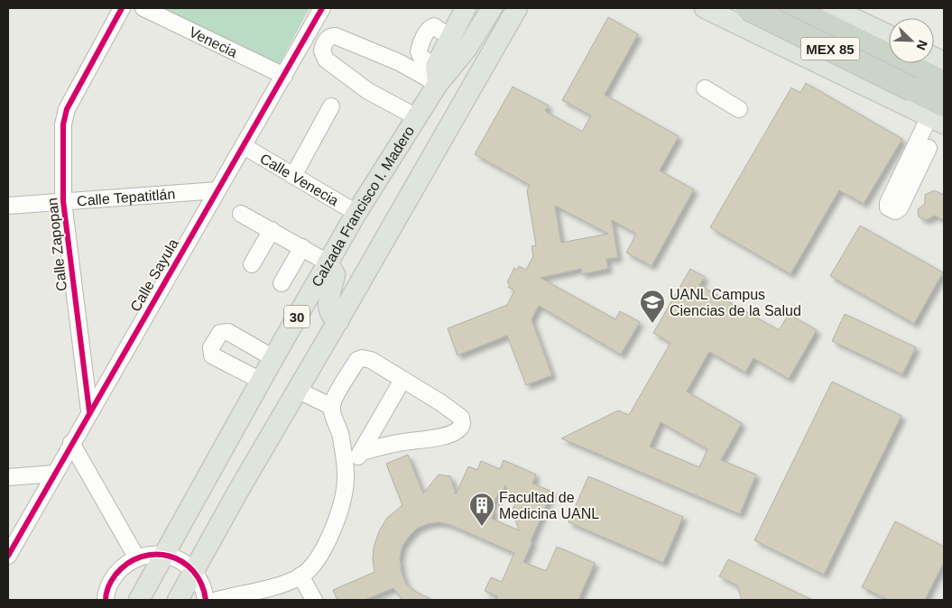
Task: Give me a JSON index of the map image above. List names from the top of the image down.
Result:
{
  "streets": {
    "highway": ["MEX 85"],
    "main road": ["Calzada Francisco I. Madero", "30"],
    "street": [
      "Venecia",
      "Calle Venecia",
      "Calle Tepatitlán",
      "Calle Zapopan",
      "Calle Sayula"
    ]
  },
  "crossings": [
    ["Venecia", "Calle Sayula"],
    ["Calle Venecia", "Calzada Francisco I. Madero"],
    ["Calle Venecia", "Calle Sayula"],
    ["Calle Tepatitlán", "Calle Zapopan"],
    ["Calle Tepatitlán", "Calle Sayula"],
    ["Calle Zapopan", "Calle Sayula"]
  ],
  "places": {
    "school or university": ["UANL Campus Ciencias de la Salud"],
    "building": ["Facultad de Medicina UANL"]
  },
  "north": "bottom right"
}
